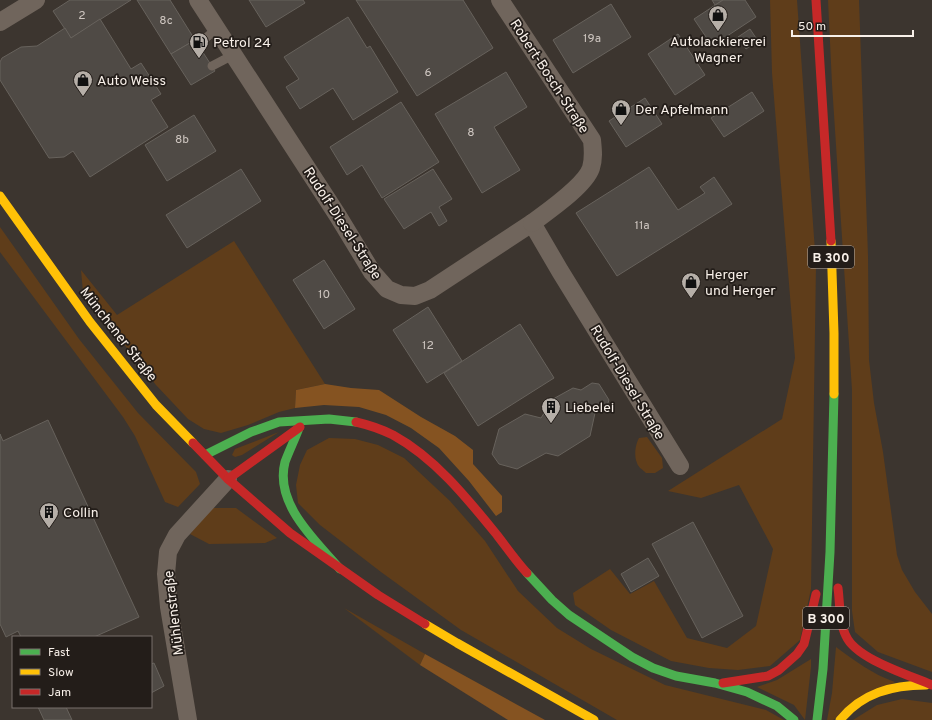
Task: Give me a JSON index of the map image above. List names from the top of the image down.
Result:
{
  "streets": {
    "main road": ["B 300", "Münchener Straße"],
    "street": ["Robert-Bosch-Straße", "Rudolf-Diesel-Straße", "Mühlenstraße"]
  },
  "crossings": [
    ["Robert-Bosch-Straße", "Rudolf-Diesel-Straße"],
    ["Münchener Straße", "Mühlenstraße"]
  ],
  "places": {
    "shop": [
      "Autolackiererei Wagner",
      "Auto Weiss",
      "Der Apfelmann",
      "Herger und Herger"
    ],
    "fuel station": ["Petrol 24"],
    "building": ["Liebelei", "Collin"]
  },
  "house_numbers": [
    "2",
    "8c",
    "19a",
    "6",
    "8",
    "8b",
    "11a",
    "10",
    "12"
  ],
  "legend": ["Fast", "Slow", "Jam"],
  "scale_bar": "50 m"
}
